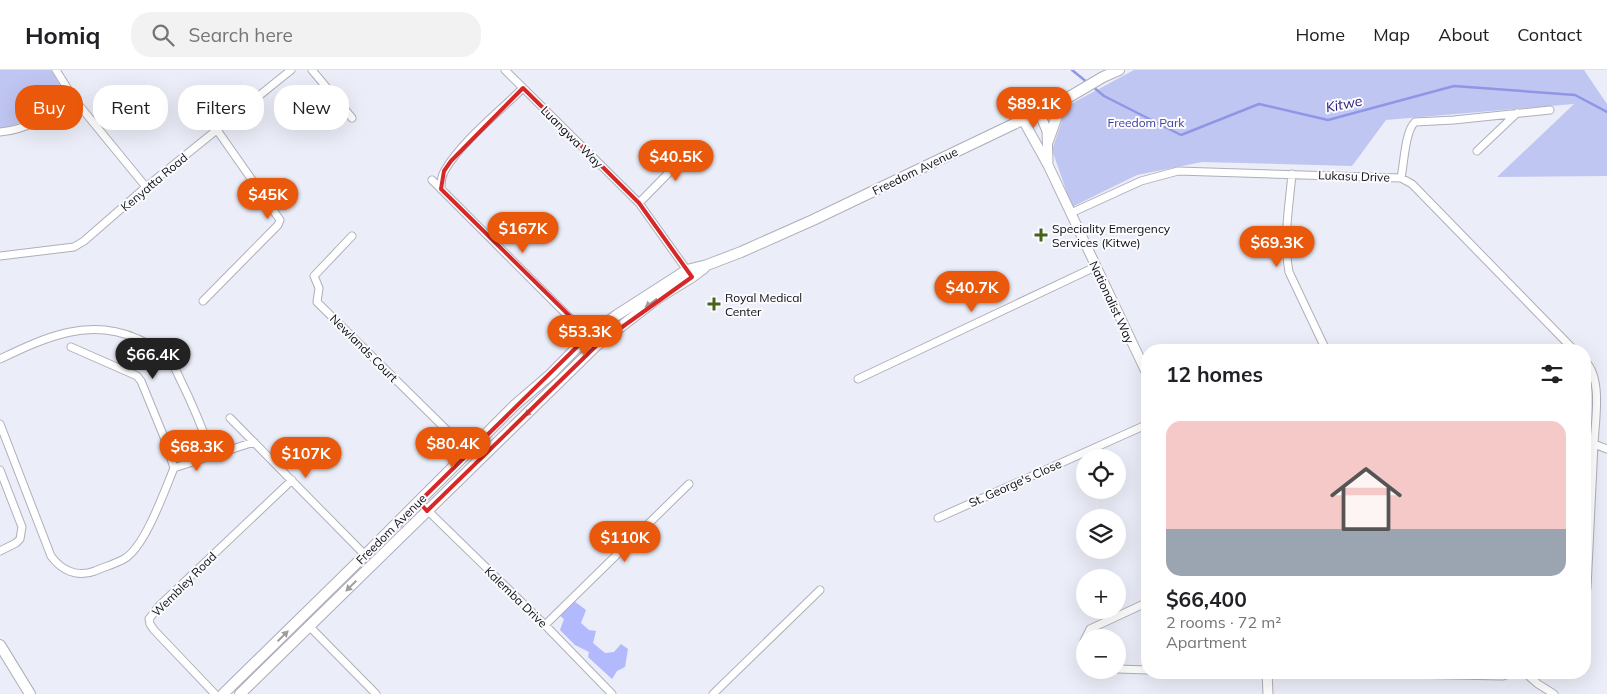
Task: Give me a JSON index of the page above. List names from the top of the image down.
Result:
{
  "streets": {
    "main road": ["Freedom Avenue"],
    "street": [
      "Luangwa Way",
      "Lukasu Drive",
      "Kenyatta Road",
      "Nationalist Way",
      "Newlands Court",
      "St. George's Close",
      "Wembley Road",
      "Kalemba Drive"
    ]
  },
  "crossings": [
    ["Luangwa Way", "Freedom Avenue"],
    ["Freedom Avenue", "Nationalist Way"],
    ["Freedom Avenue", "Newlands Court"],
    ["Freedom Avenue", "Kalemba Drive"],
    ["Lukasu Drive", "Nationalist Way"]
  ],
  "water": ["Kitwe"],
  "parks": ["Freedom Park"],
  "places": {
    "health": ["Speciality Emergency Services (Kitwe)", "Royal Medical Center"]
  },
  "page": {
    "header": "Homiq",
    "search": "Search here",
    "nav": [
      "Home",
      "Map",
      "About",
      "Contact"
    ],
    "chip": [
      "Buy",
      "Rent",
      "Filters",
      "New"
    ],
    "price": [
      "$89.1K",
      "$40.5K",
      "$45K",
      "$167K",
      "$69.3K",
      "$40.7K",
      "$53.3K",
      "$66.4K",
      "$80.4K",
      "$68.3K",
      "$107K",
      "$110K"
    ],
    "heading": "12 homes",
    "list": [
      {
        "name": "$66,400",
        "note": "2 rooms · 72 m² · Apartment"
      }
    ],
    "map_buttons": ["+", "−"]
  }
}
